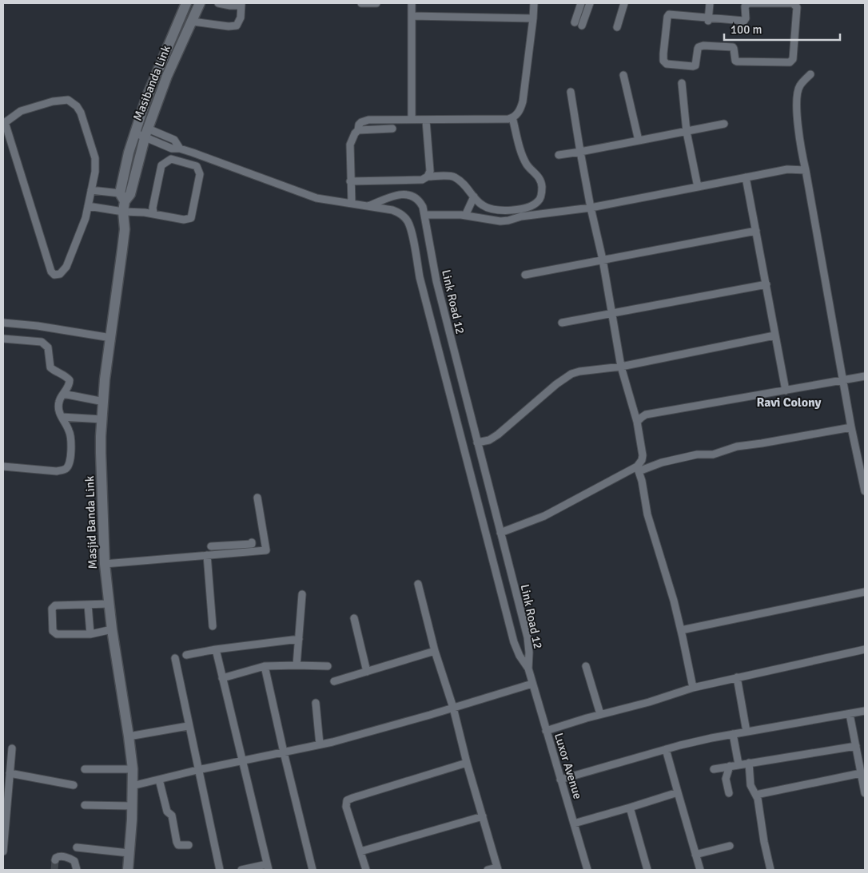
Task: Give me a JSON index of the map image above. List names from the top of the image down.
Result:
{
  "streets": {
    "main road": ["Masibanda Link", "Masjid Banda Link"],
    "street": ["Link Road 12", "Luxor Avenue"]
  },
  "crossings": [
    ["Masibanda Link", "Link Road 12"],
    ["Masibanda Link", "Masjid Banda Link"],
    ["Link Road 12", "Luxor Avenue"]
  ],
  "districts": ["Ravi Colony"],
  "scale_bar": "100 m"
}
